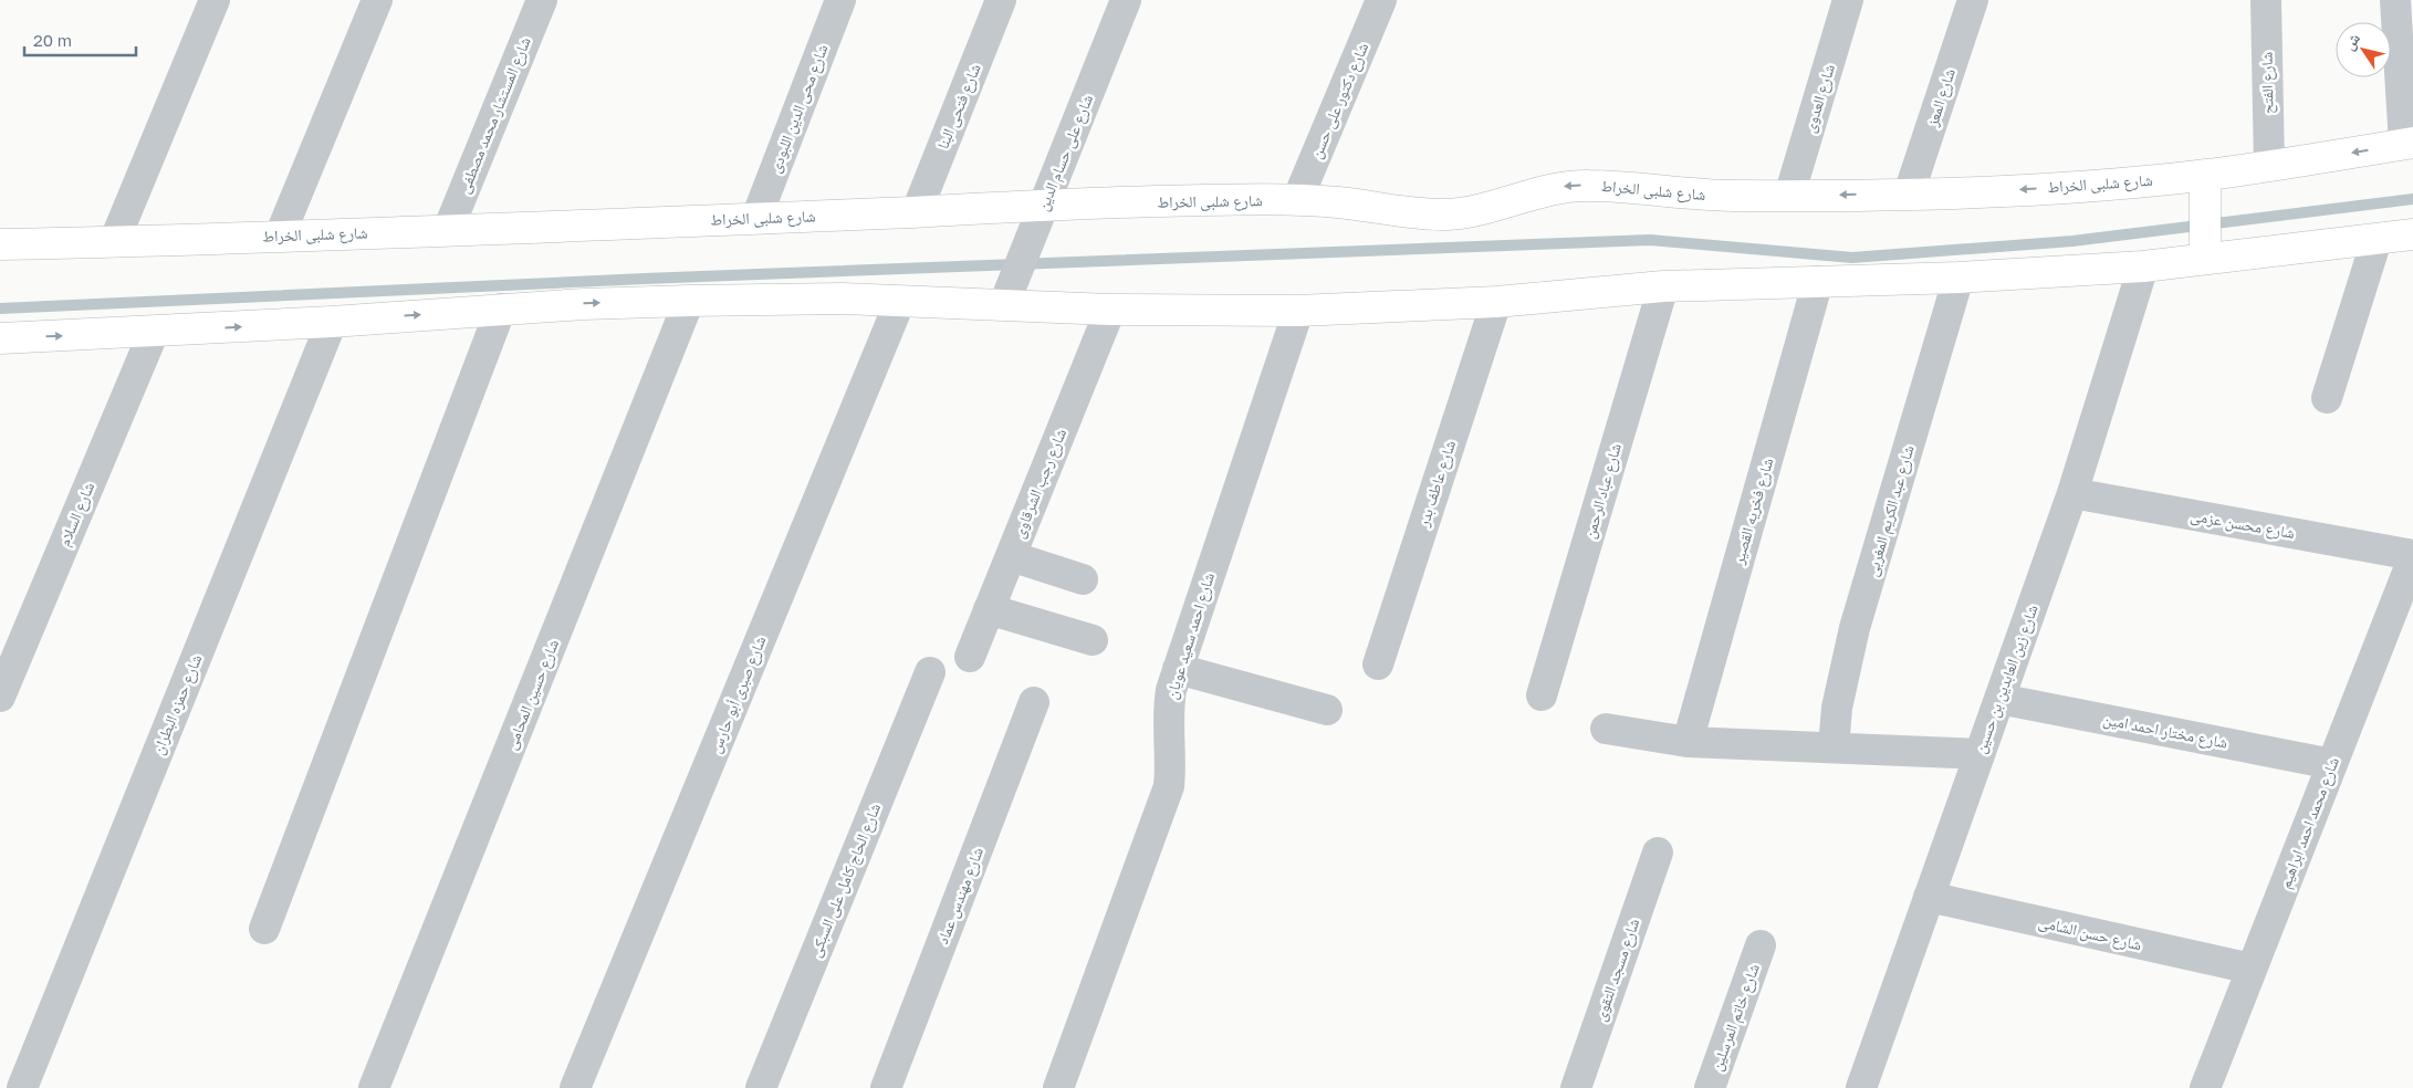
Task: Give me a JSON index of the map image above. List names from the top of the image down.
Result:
{
  "streets": {
    "street": [
      "شارع الفتح",
      "شارع المعز",
      "شارع العدوى",
      "شارع دكتور على حسن",
      "شارع فتحى البنا",
      "شارع محى الدين اللبودى",
      "شارع المستشار محمد مصطفى",
      "شارع على حسام الدين",
      "شارع شلبى الخراط",
      "شارع رجب الشرقاوى",
      "شارع عاطف بدر",
      "شارع عباد الرحمن",
      "شارع فخريه القصير",
      "شارع عبد الكريم المغربى",
      "شارع السلام",
      "شارع محسن عزمى",
      "شارع احمد سعيد عويان",
      "شارع زين العابدين بن حسين",
      "شارع حسين المحامى",
      "شارع صبرى أبو حارس",
      "شارع حمزه البطران",
      "شارع مختار احمد امين",
      "شارع محمد احمد ابراهيم",
      "شارع الحاج كامل على السبكى",
      "شارع مهندس عماد",
      "شارع حسن الشامى",
      "شارع مسجد التقوى",
      "شارع خاتم المرسلين"
    ]
  },
  "crossings": [
    ["شارع الفتح", "شارع شلبى الخراط"],
    ["شارع المعز", "شارع شلبى الخراط"],
    ["شارع العدوى", "شارع شلبى الخراط"],
    ["شارع دكتور على حسن", "شارع شلبى الخراط"],
    ["شارع فتحى البنا", "شارع شلبى الخراط"],
    ["شارع محى الدين اللبودى", "شارع شلبى الخراط"],
    ["شارع المستشار محمد مصطفى", "شارع شلبى الخراط"],
    ["شارع على حسام الدين", "شارع شلبى الخراط"],
    ["شارع محسن عزمى", "شارع زين العابدين بن حسين"],
    ["شارع محسن عزمى", "شارع محمد احمد ابراهيم"],
    ["شارع زين العابدين بن حسين", "شارع مختار احمد امين"],
    ["شارع زين العابدين بن حسين", "شارع حسن الشامى"],
    ["شارع مختار احمد امين", "شارع محمد احمد ابراهيم"],
    ["شارع محمد احمد ابراهيم", "شارع حسن الشامى"]
  ],
  "scale_bar": "20 m",
  "north": "top left"
}
